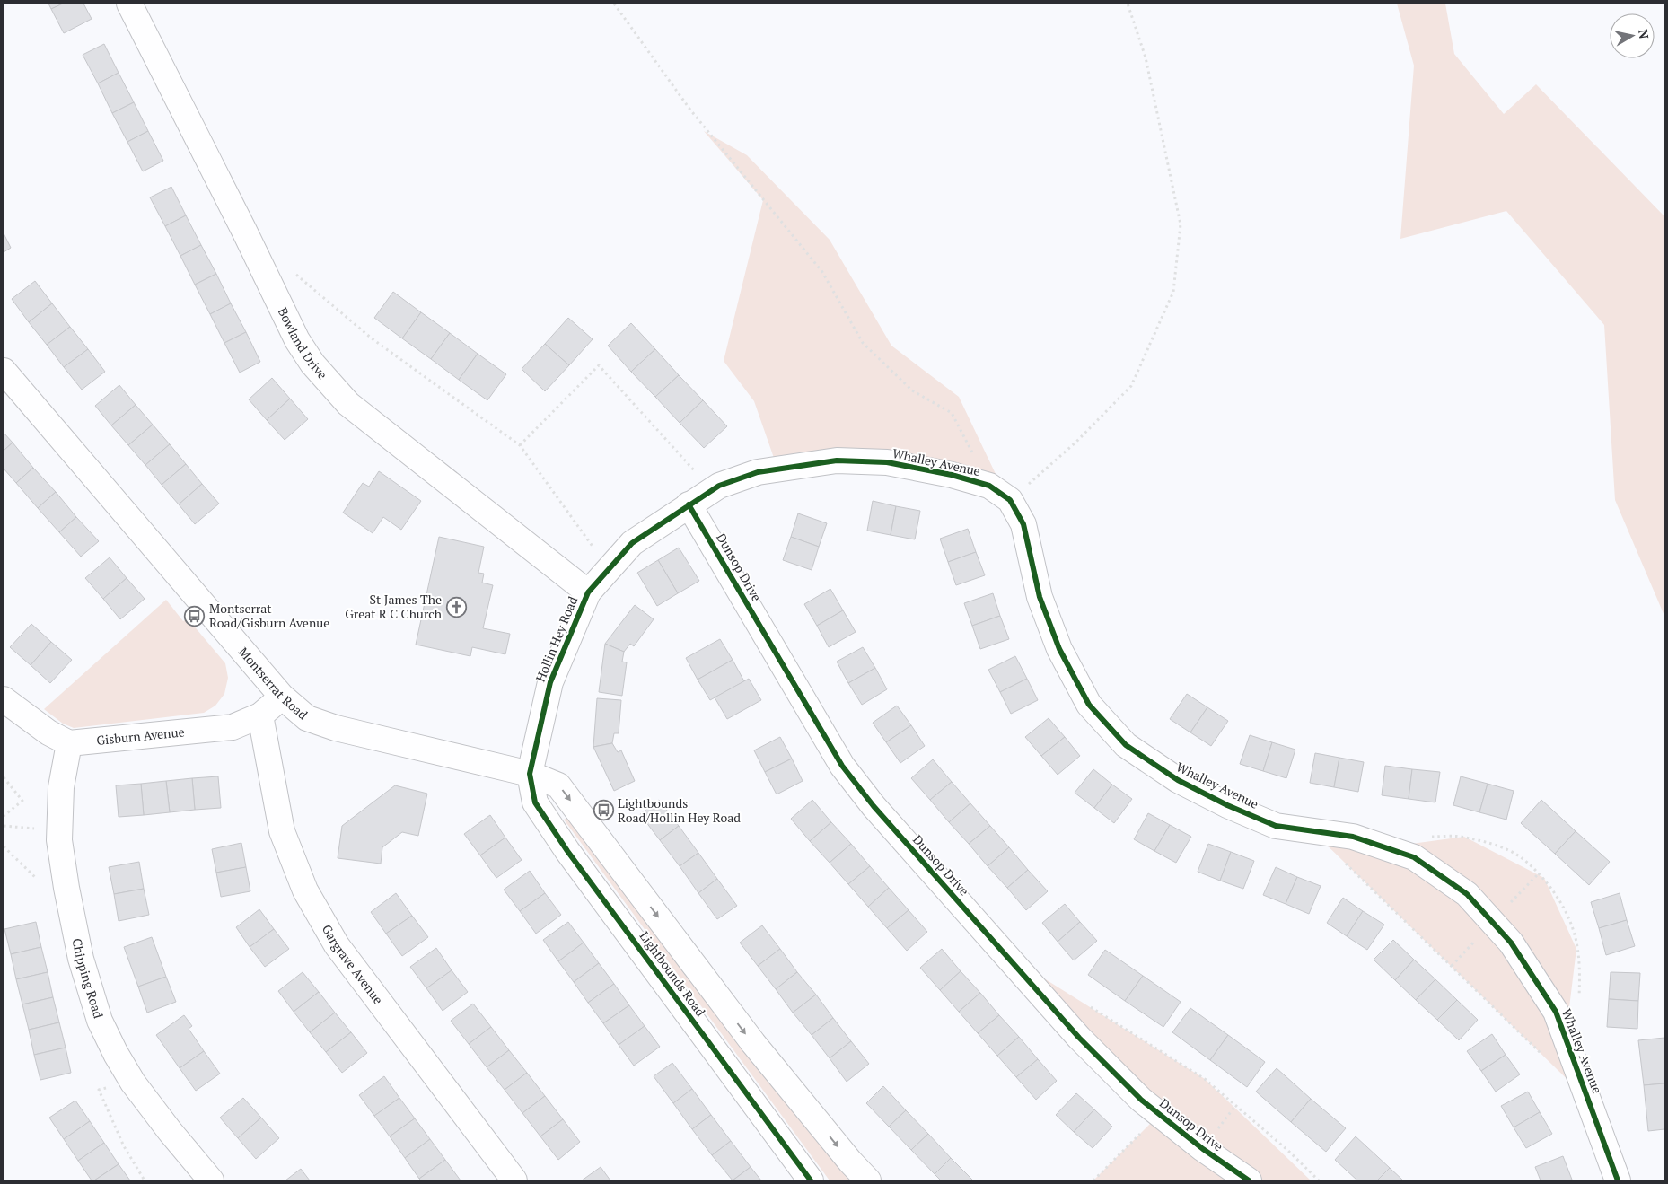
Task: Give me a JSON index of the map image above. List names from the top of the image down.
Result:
{
  "streets": {
    "street": [
      "Bowland Drive",
      "Whalley Avenue",
      "Dunsop Drive",
      "Hollin Hey Road",
      "Montserrat Road",
      "Gisburn Avenue",
      "Gargrave Avenue",
      "Lightbounds Road",
      "Chipping Road"
    ]
  },
  "crossings": [
    ["Bowland Drive", "Hollin Hey Road"],
    ["Whalley Avenue", "Dunsop Drive"],
    ["Whalley Avenue", "Hollin Hey Road"],
    ["Dunsop Drive", "Hollin Hey Road"],
    ["Hollin Hey Road", "Montserrat Road"],
    ["Hollin Hey Road", "Lightbounds Road"],
    ["Montserrat Road", "Gisburn Avenue"],
    ["Montserrat Road", "Lightbounds Road"],
    ["Gisburn Avenue", "Gargrave Avenue"],
    ["Gisburn Avenue", "Chipping Road"]
  ],
  "places": {
    "church": ["St James The Great R C Church"],
    "bus stop": ["Montserrat Road/Gisburn Avenue", "Lightbounds Road/Hollin Hey Road"]
  },
  "north": "right"
}
